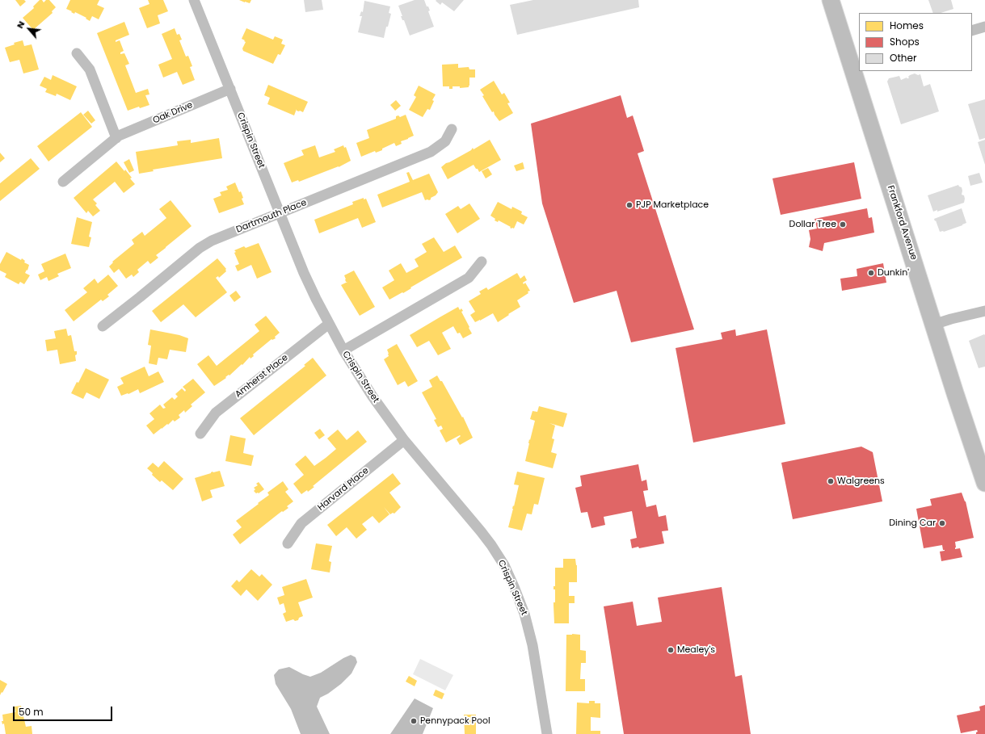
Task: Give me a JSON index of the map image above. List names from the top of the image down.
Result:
{
  "streets": {
    "main road": ["Frankford Avenue"],
    "street": [
      "Oak Drive",
      "Crispin Street",
      "Dartmouth Place",
      "Amherst Place",
      "Harvard Place"
    ]
  },
  "crossings": [
    ["Oak Drive", "Crispin Street"],
    ["Crispin Street", "Dartmouth Place"],
    ["Crispin Street", "Amherst Place"],
    ["Crispin Street", "Harvard Place"]
  ],
  "places": [
    "PJP Marketplace",
    "Dollar Tree",
    "Dunkin'",
    "Walgreens",
    "Dining Car",
    "Mealey's",
    "Pennypack Pool"
  ],
  "legend": ["Homes", "Shops", "Other"],
  "scale_bar": "50 m",
  "north": "top left"
}
